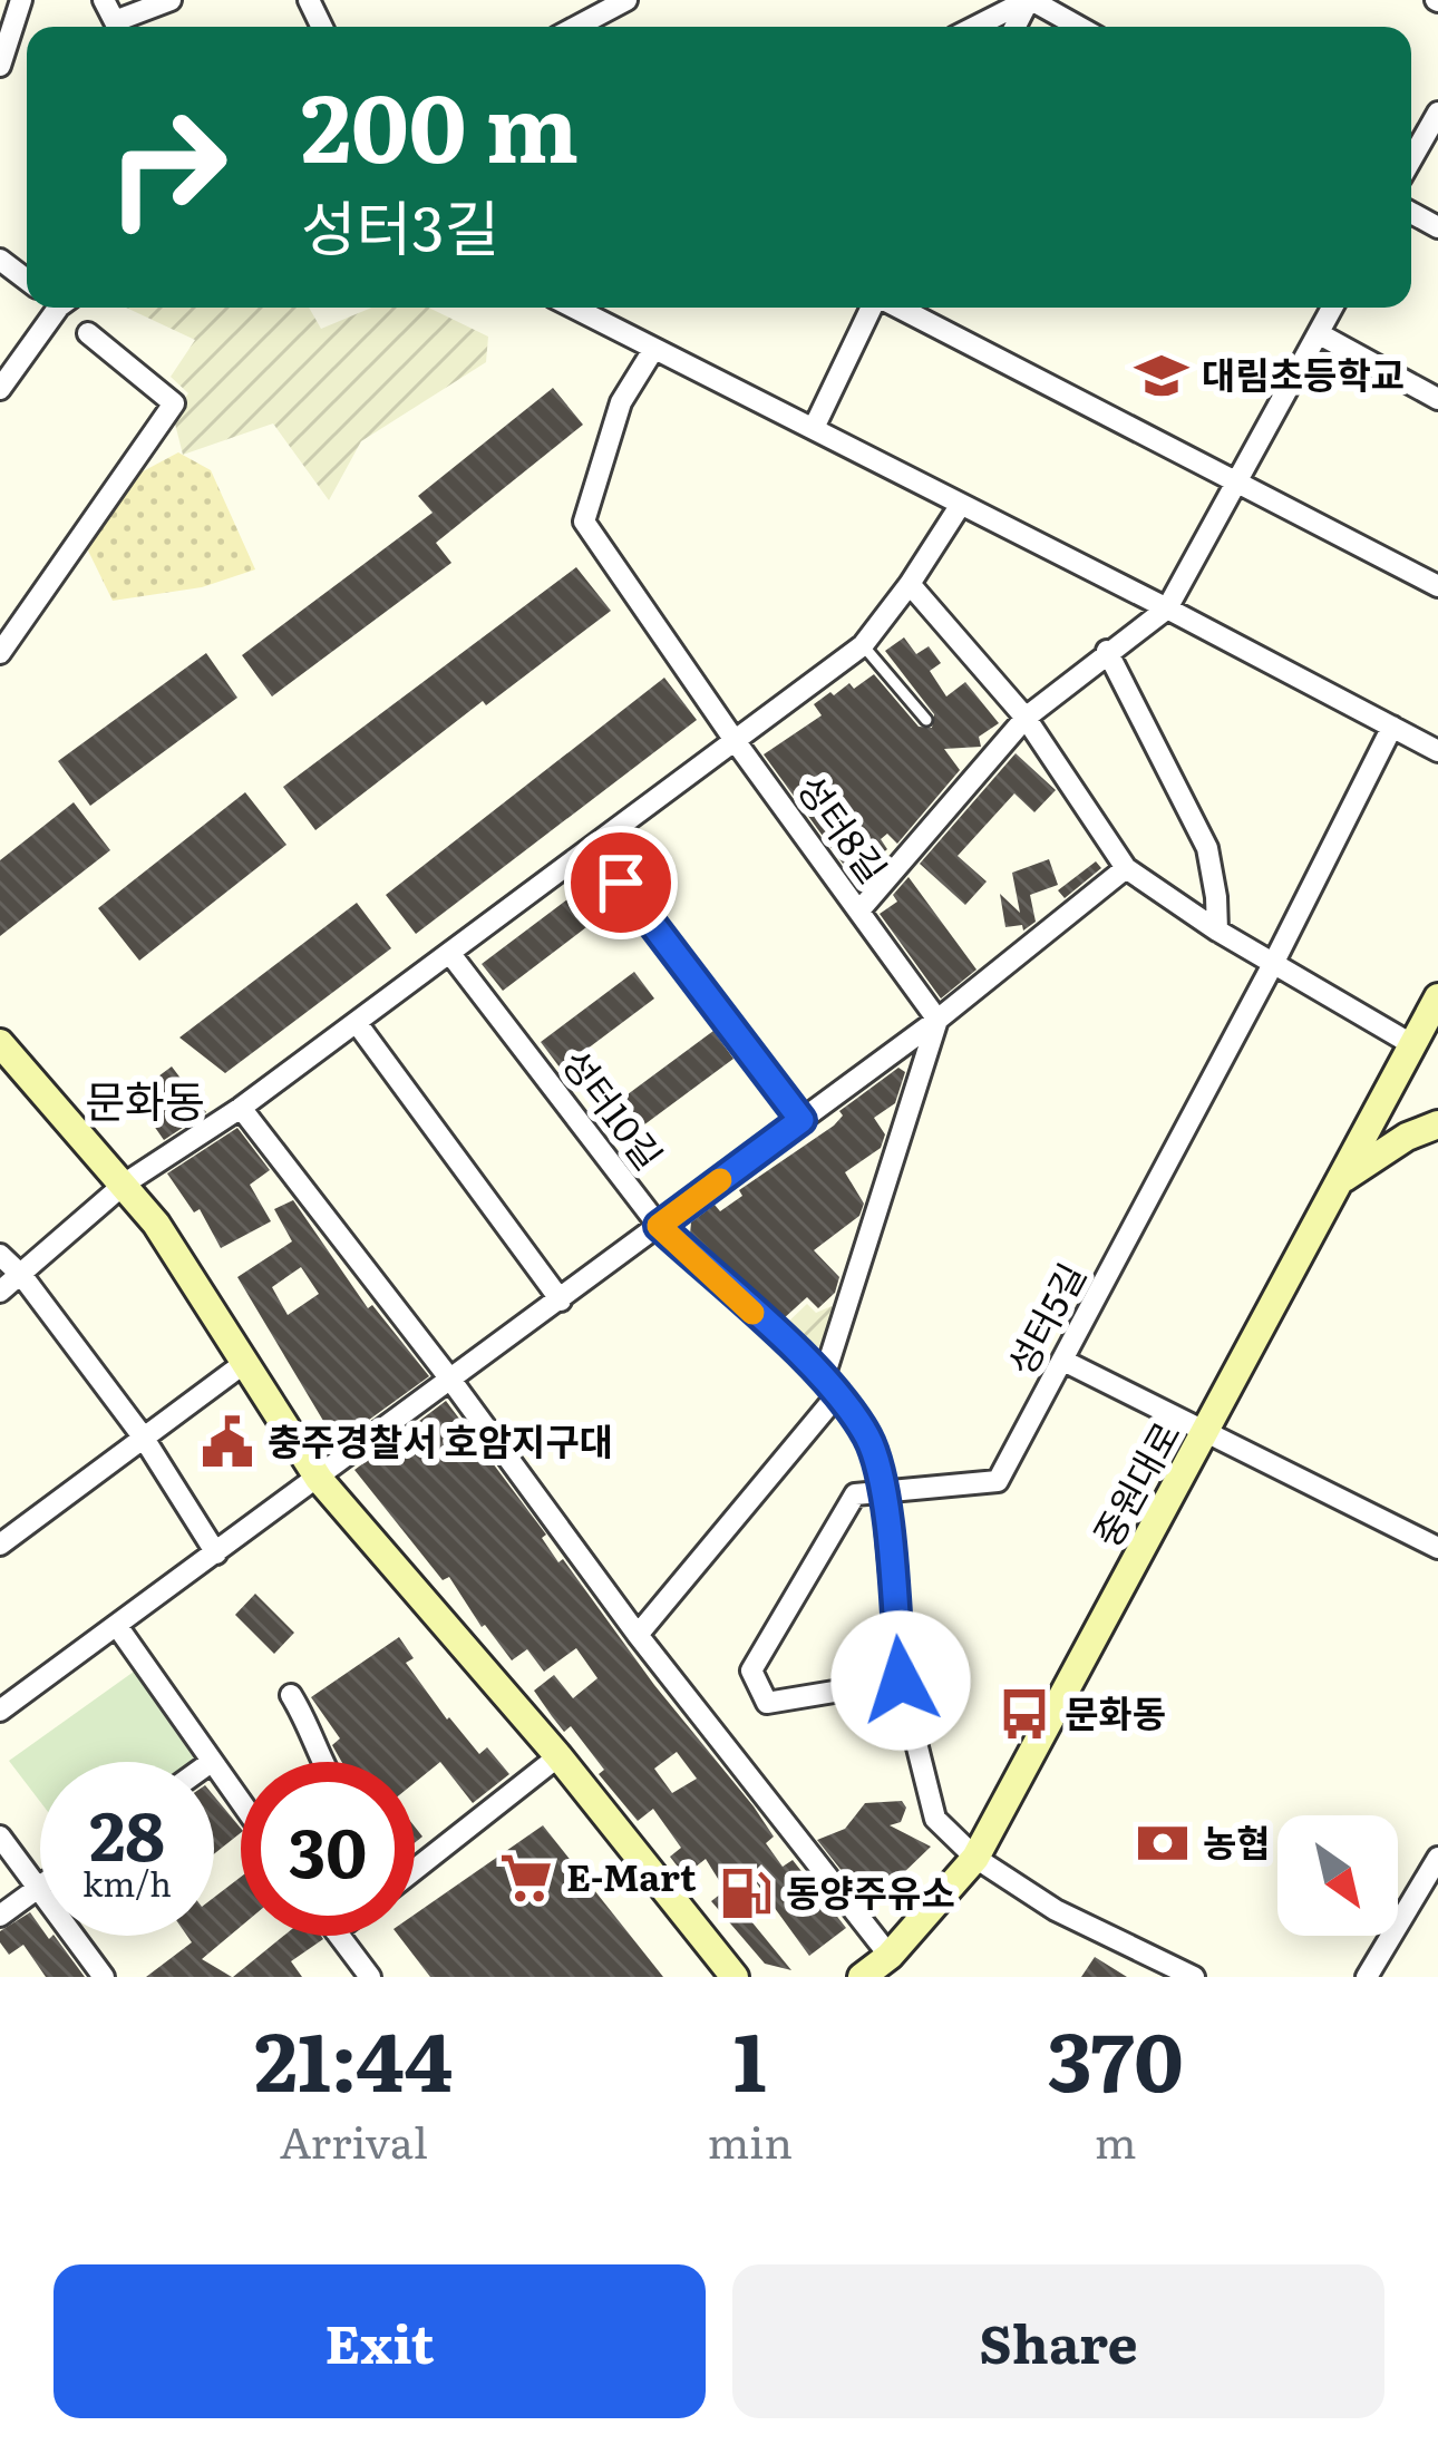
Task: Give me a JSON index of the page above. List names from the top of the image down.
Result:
{
  "streets": {
    "street": [
      "성터8길",
      "성터10길",
      "성터5길",
      "중원대로"
    ]
  },
  "crossings": [
    ["성터10길", "성터5길"],
    ["성터10길", "중원대로"]
  ],
  "districts": ["문화동"],
  "places": {
    "school or university": ["대림초등학교"],
    "public building": ["충주경찰서 호암지구대"],
    "bus stop": ["문화동"],
    "bank": ["농협"],
    "supermarket": ["E-Mart"],
    "fuel station": ["동양주유소"]
  },
  "north": "bottom right",
  "page": {
    "turn": ["200 m", "성터3길"],
    "speed": "28 km/h",
    "limit": "30",
    "eta": [
      "21:44",
      "Arrival",
      "1",
      "min",
      "370",
      "m"
    ],
    "buttons": ["Exit", "Share"]
  }
}
